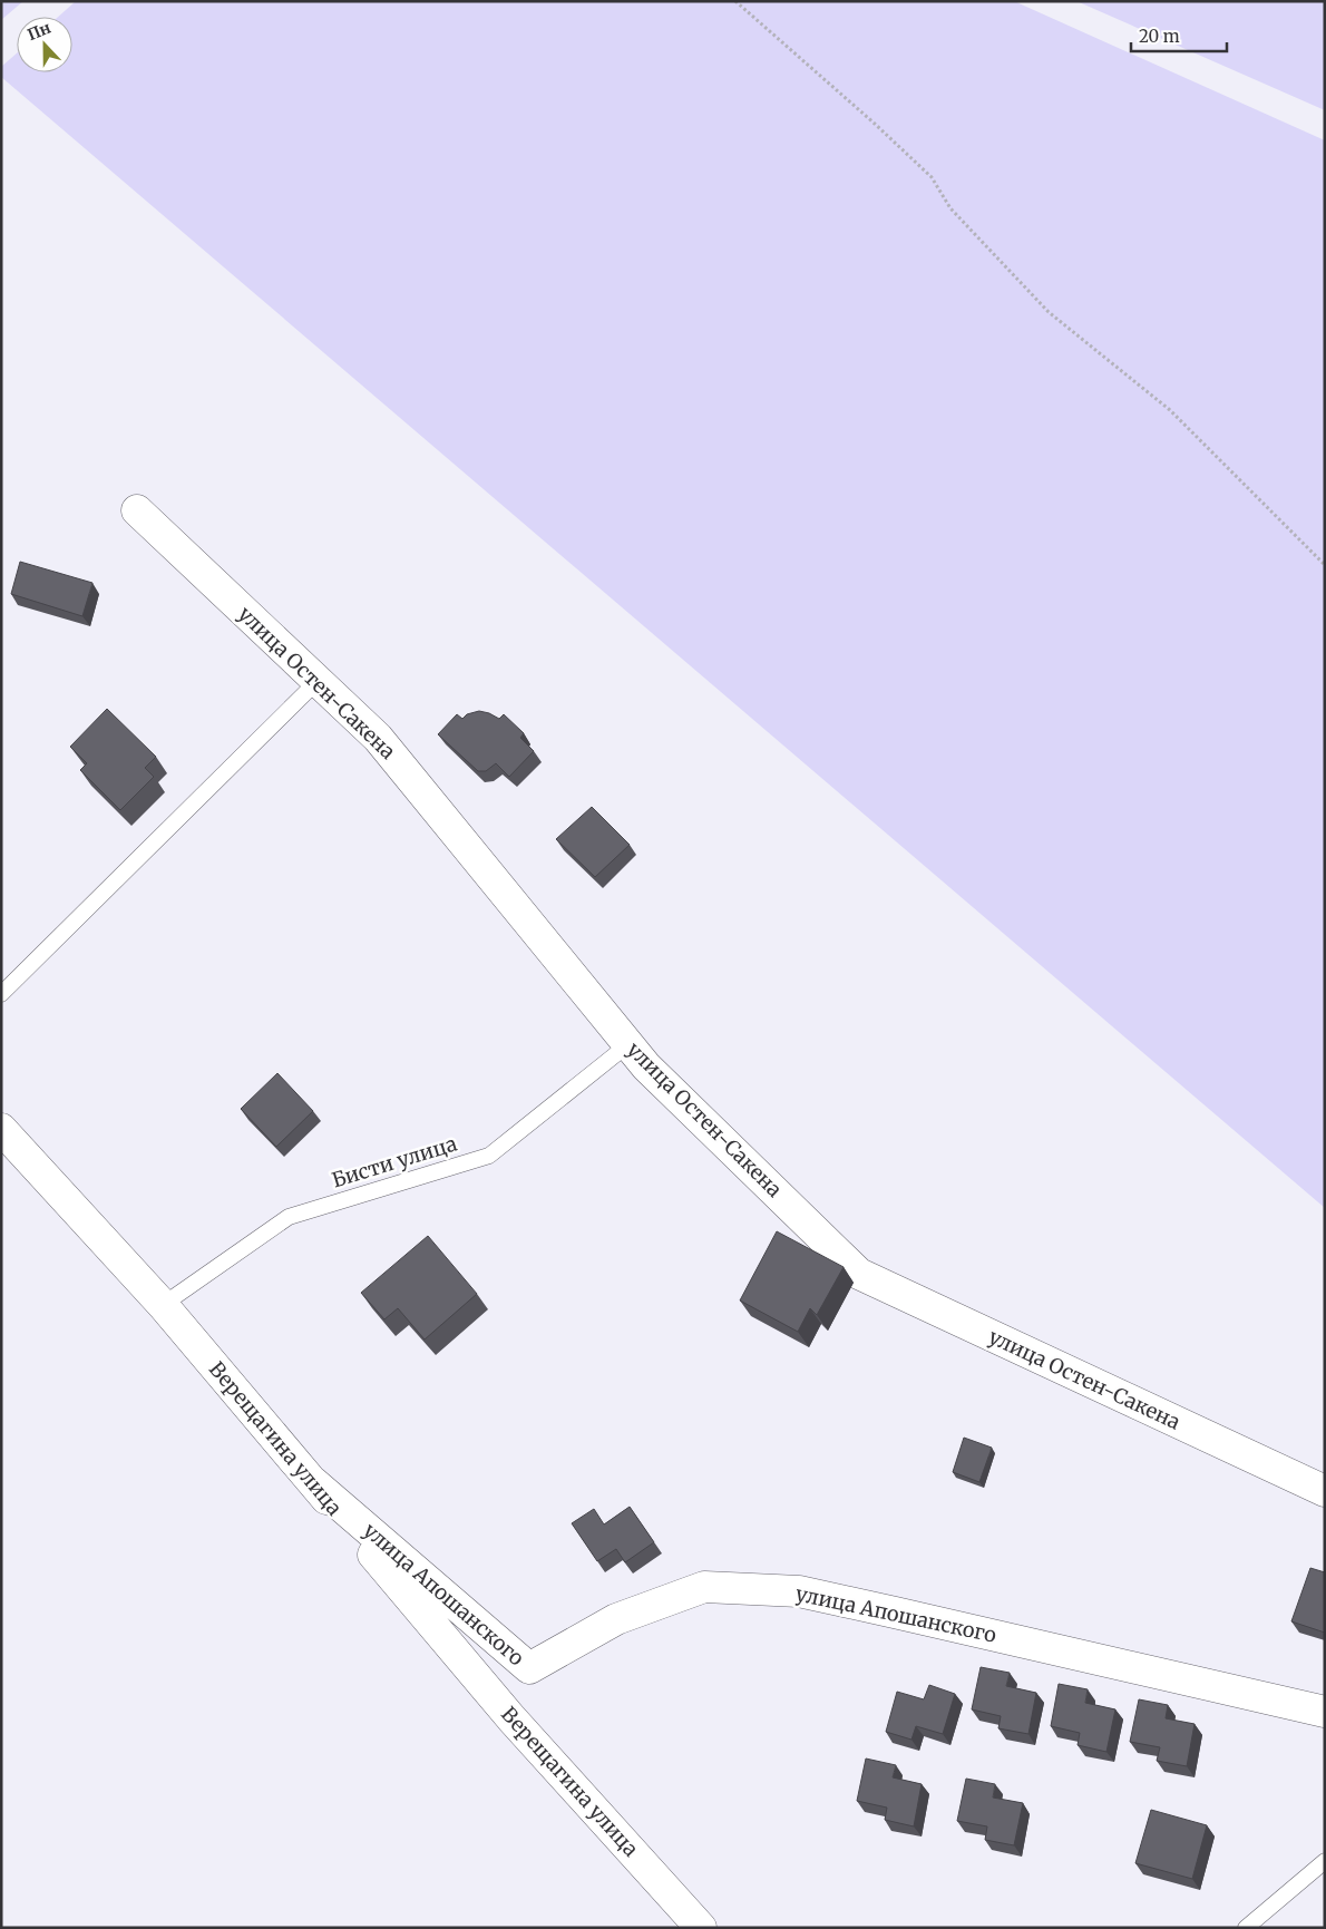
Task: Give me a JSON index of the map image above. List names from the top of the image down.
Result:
{
  "streets": {
    "street": ["улица Остен-Сакена", "Верещагина улица", "улица Апошанского"],
    "lane": ["Бисти улица"]
  },
  "crossings": [
    ["улица Остен-Сакена", "Бисти улица"],
    ["Бисти улица", "Верещагина улица"],
    ["Верещагина улица", "улица Апошанского"]
  ],
  "scale_bar": "20 m",
  "north": "top"
}
